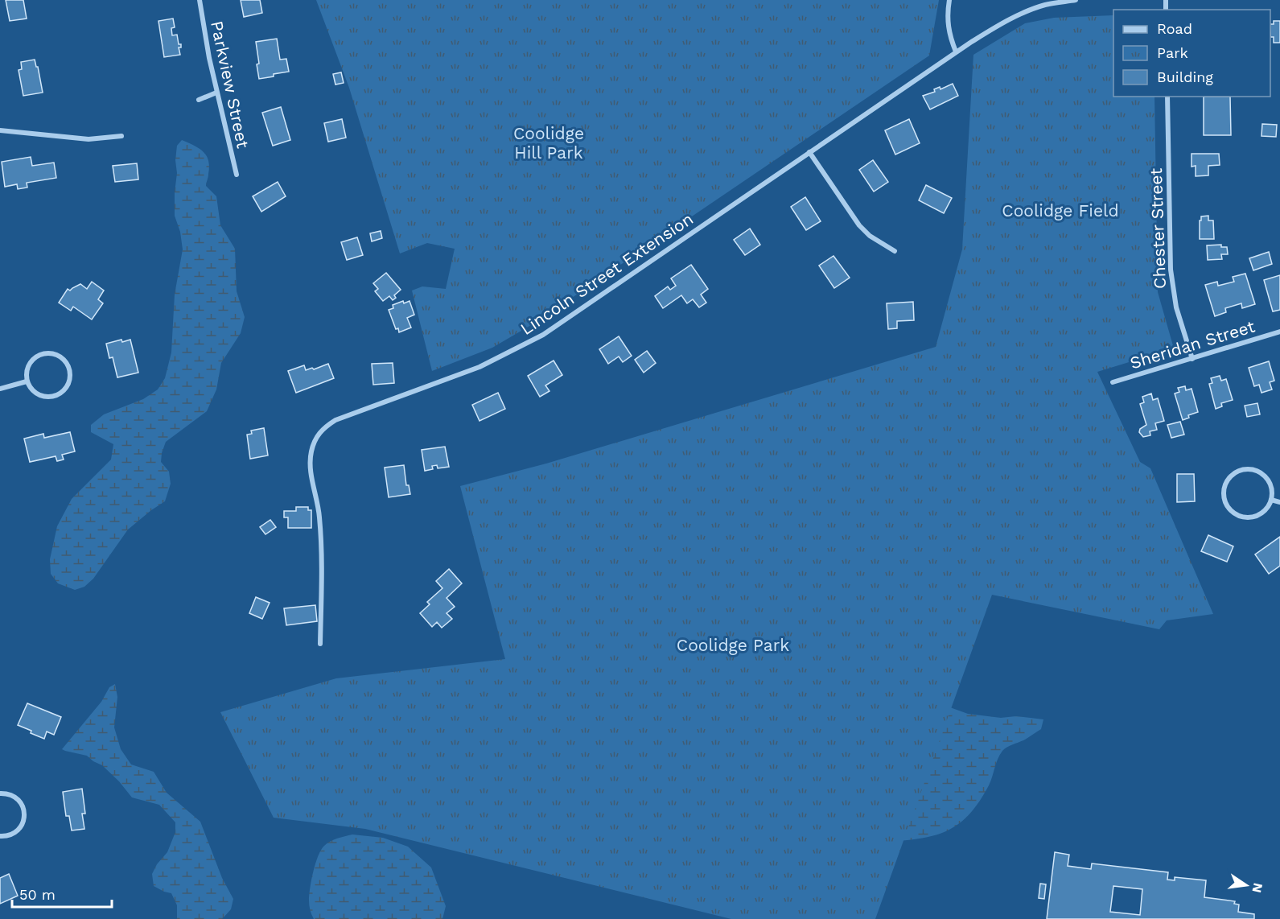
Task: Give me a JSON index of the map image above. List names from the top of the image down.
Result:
{
  "streets": {
    "street": [
      "Parkview Street",
      "Chester Street",
      "Lincoln Street Extension",
      "Sheridan Street"
    ]
  },
  "crossings": [
    ["Chester Street", "Sheridan Street"]
  ],
  "parks": ["Coolidge Hill Park", "Coolidge Field", "Coolidge Park"],
  "legend": ["Road", "Park", "Building"],
  "scale_bar": "50 m",
  "north": "right"
}
